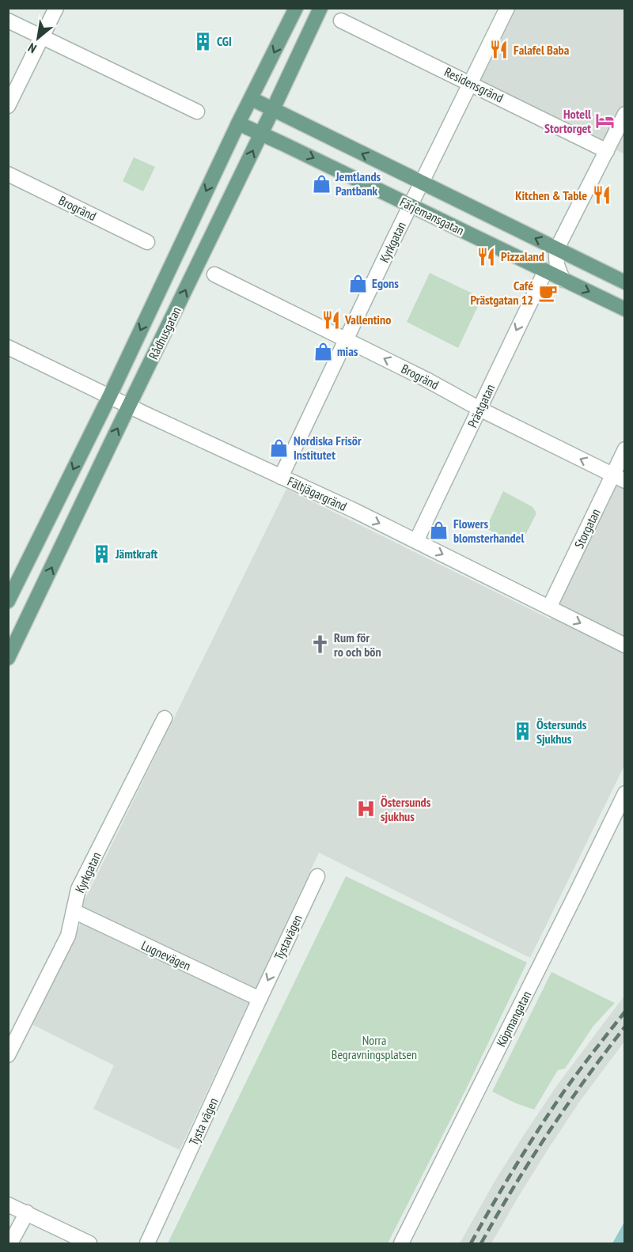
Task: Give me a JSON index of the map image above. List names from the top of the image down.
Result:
{
  "streets": {
    "main road": ["Färjemansgatan", "Rådhusgatan"],
    "street": [
      "Residensgränd",
      "Brogränd",
      "Kyrkgatan",
      "Prästgatan",
      "Fältjägargränd",
      "Storgatan",
      "Tystavägen",
      "Lugnevägen",
      "Köpmangatan",
      "Tysta vägen"
    ]
  },
  "crossings": [
    ["Residensgränd", "Kyrkgatan"],
    ["Brogränd", "Kyrkgatan"],
    ["Brogränd", "Prästgatan"],
    ["Brogränd", "Storgatan"],
    ["Färjemansgatan", "Kyrkgatan"],
    ["Färjemansgatan", "Rådhusgatan"],
    ["Färjemansgatan", "Prästgatan"],
    ["Kyrkgatan", "Fältjägargränd"],
    ["Kyrkgatan", "Lugnevägen"],
    ["Rådhusgatan", "Fältjägargränd"],
    ["Prästgatan", "Fältjägargränd"],
    ["Fältjägargränd", "Storgatan"],
    ["Tystavägen", "Lugnevägen"],
    ["Tystavägen", "Tysta vägen"],
    ["Lugnevägen", "Tysta vägen"]
  ],
  "one_way": [
    "Brogränd",
    "Prästgatan",
    "Fältjägargränd",
    "Tystavägen"
  ],
  "parks": ["Norra Begravningsplatsen"],
  "places": {
    "building": ["CGI", "Jämtkraft", "Östersunds Sjukhus"],
    "restaurant": [
      "Falafel Baba",
      "Kitchen & Table",
      "Pizzaland",
      "Vallentino"
    ],
    "hotel": ["Hotell Stortorget"],
    "shop": [
      "Jemtlands Pantbank",
      "Egons",
      "mias",
      "Nordiska Frisör Institutet",
      "Flowers blomsterhandel"
    ],
    "cafe": ["Café Prästgatan 12"],
    "church": ["Rum för ro och bön"],
    "hospital": ["Östersunds sjukhus"]
  },
  "north": "bottom left"
}
